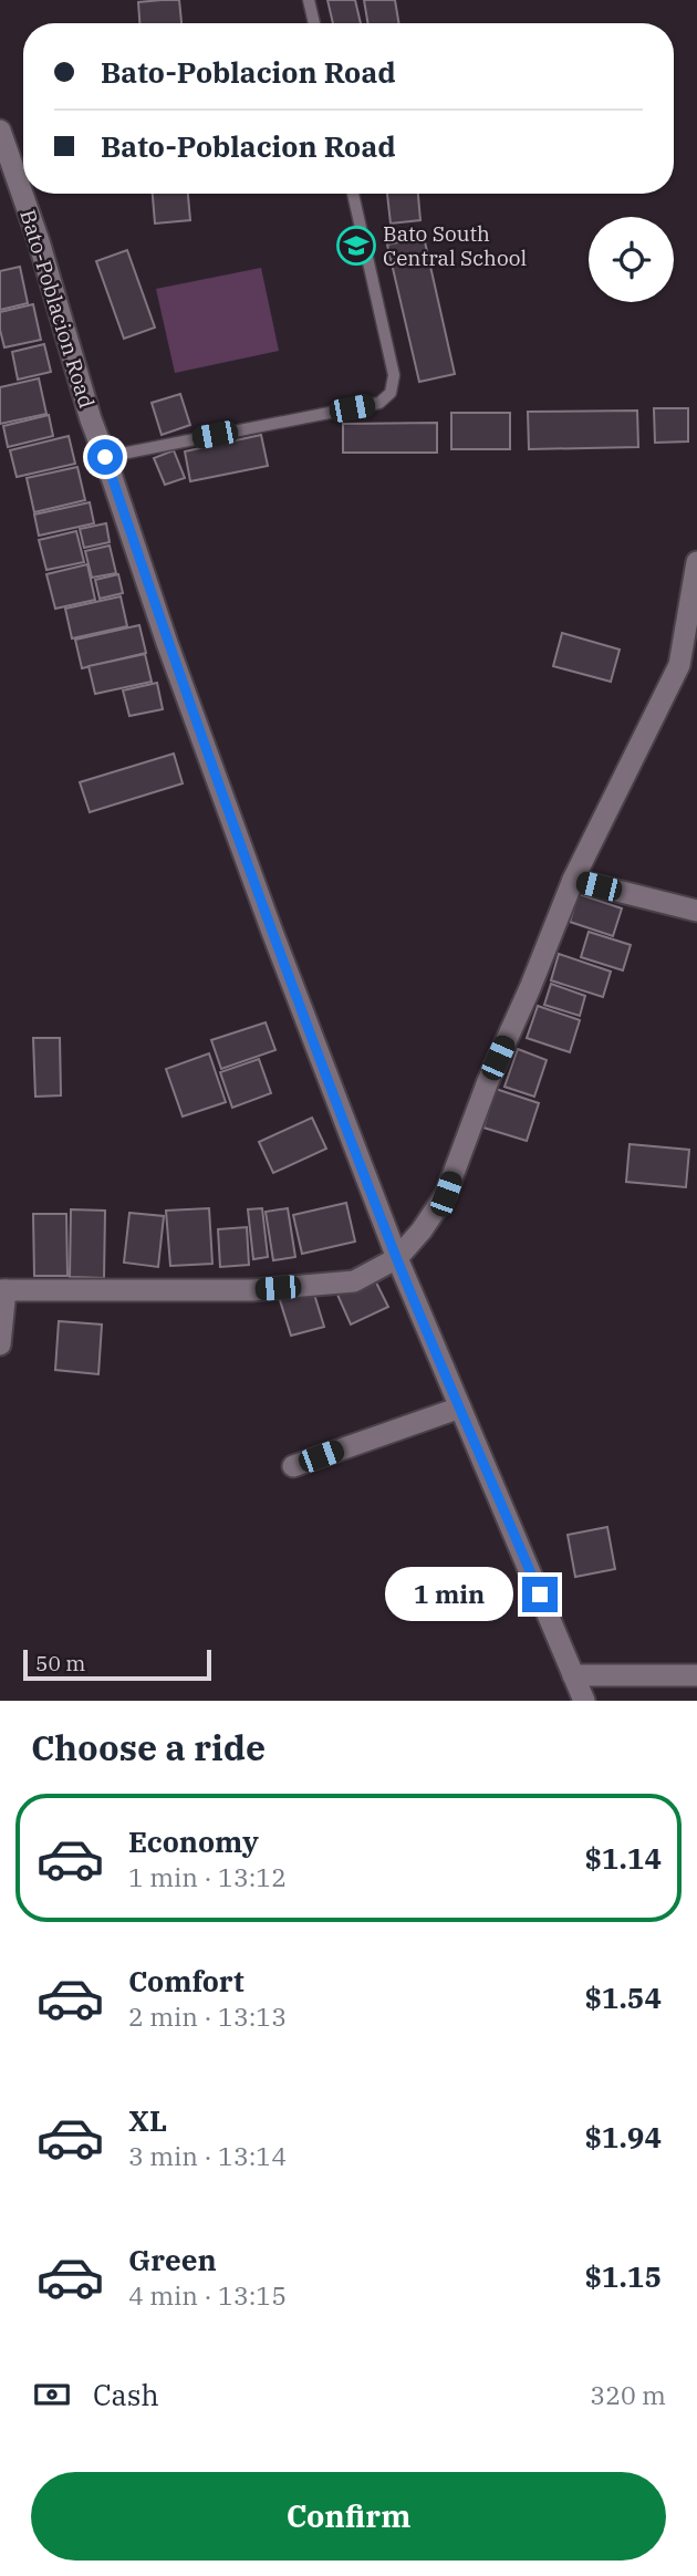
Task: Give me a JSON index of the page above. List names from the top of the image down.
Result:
{
  "streets": {
    "street": ["Bato-Poblacion Road"]
  },
  "places": {
    "school or university": ["Bato South Central School"]
  },
  "scale_bar": "50 m",
  "page": {
    "banner": ["Bato-Poblacion Road", "Bato-Poblacion Road"],
    "bubble": "1 min",
    "scale": "50 m",
    "heading": "Choose a ride",
    "list": [
      {
        "name": "Economy",
        "note": "1 min · 13:12",
        "value": "$1.14"
      },
      {
        "name": "Comfort",
        "note": "2 min · 13:13",
        "value": "$1.54"
      },
      {
        "name": "XL",
        "note": "3 min · 13:14",
        "value": "$1.94"
      },
      {
        "name": "Green",
        "note": "4 min · 13:15",
        "value": "$1.15"
      }
    ],
    "pay": ["Cash", "320 m"],
    "buttons": "Confirm"
  }
}
